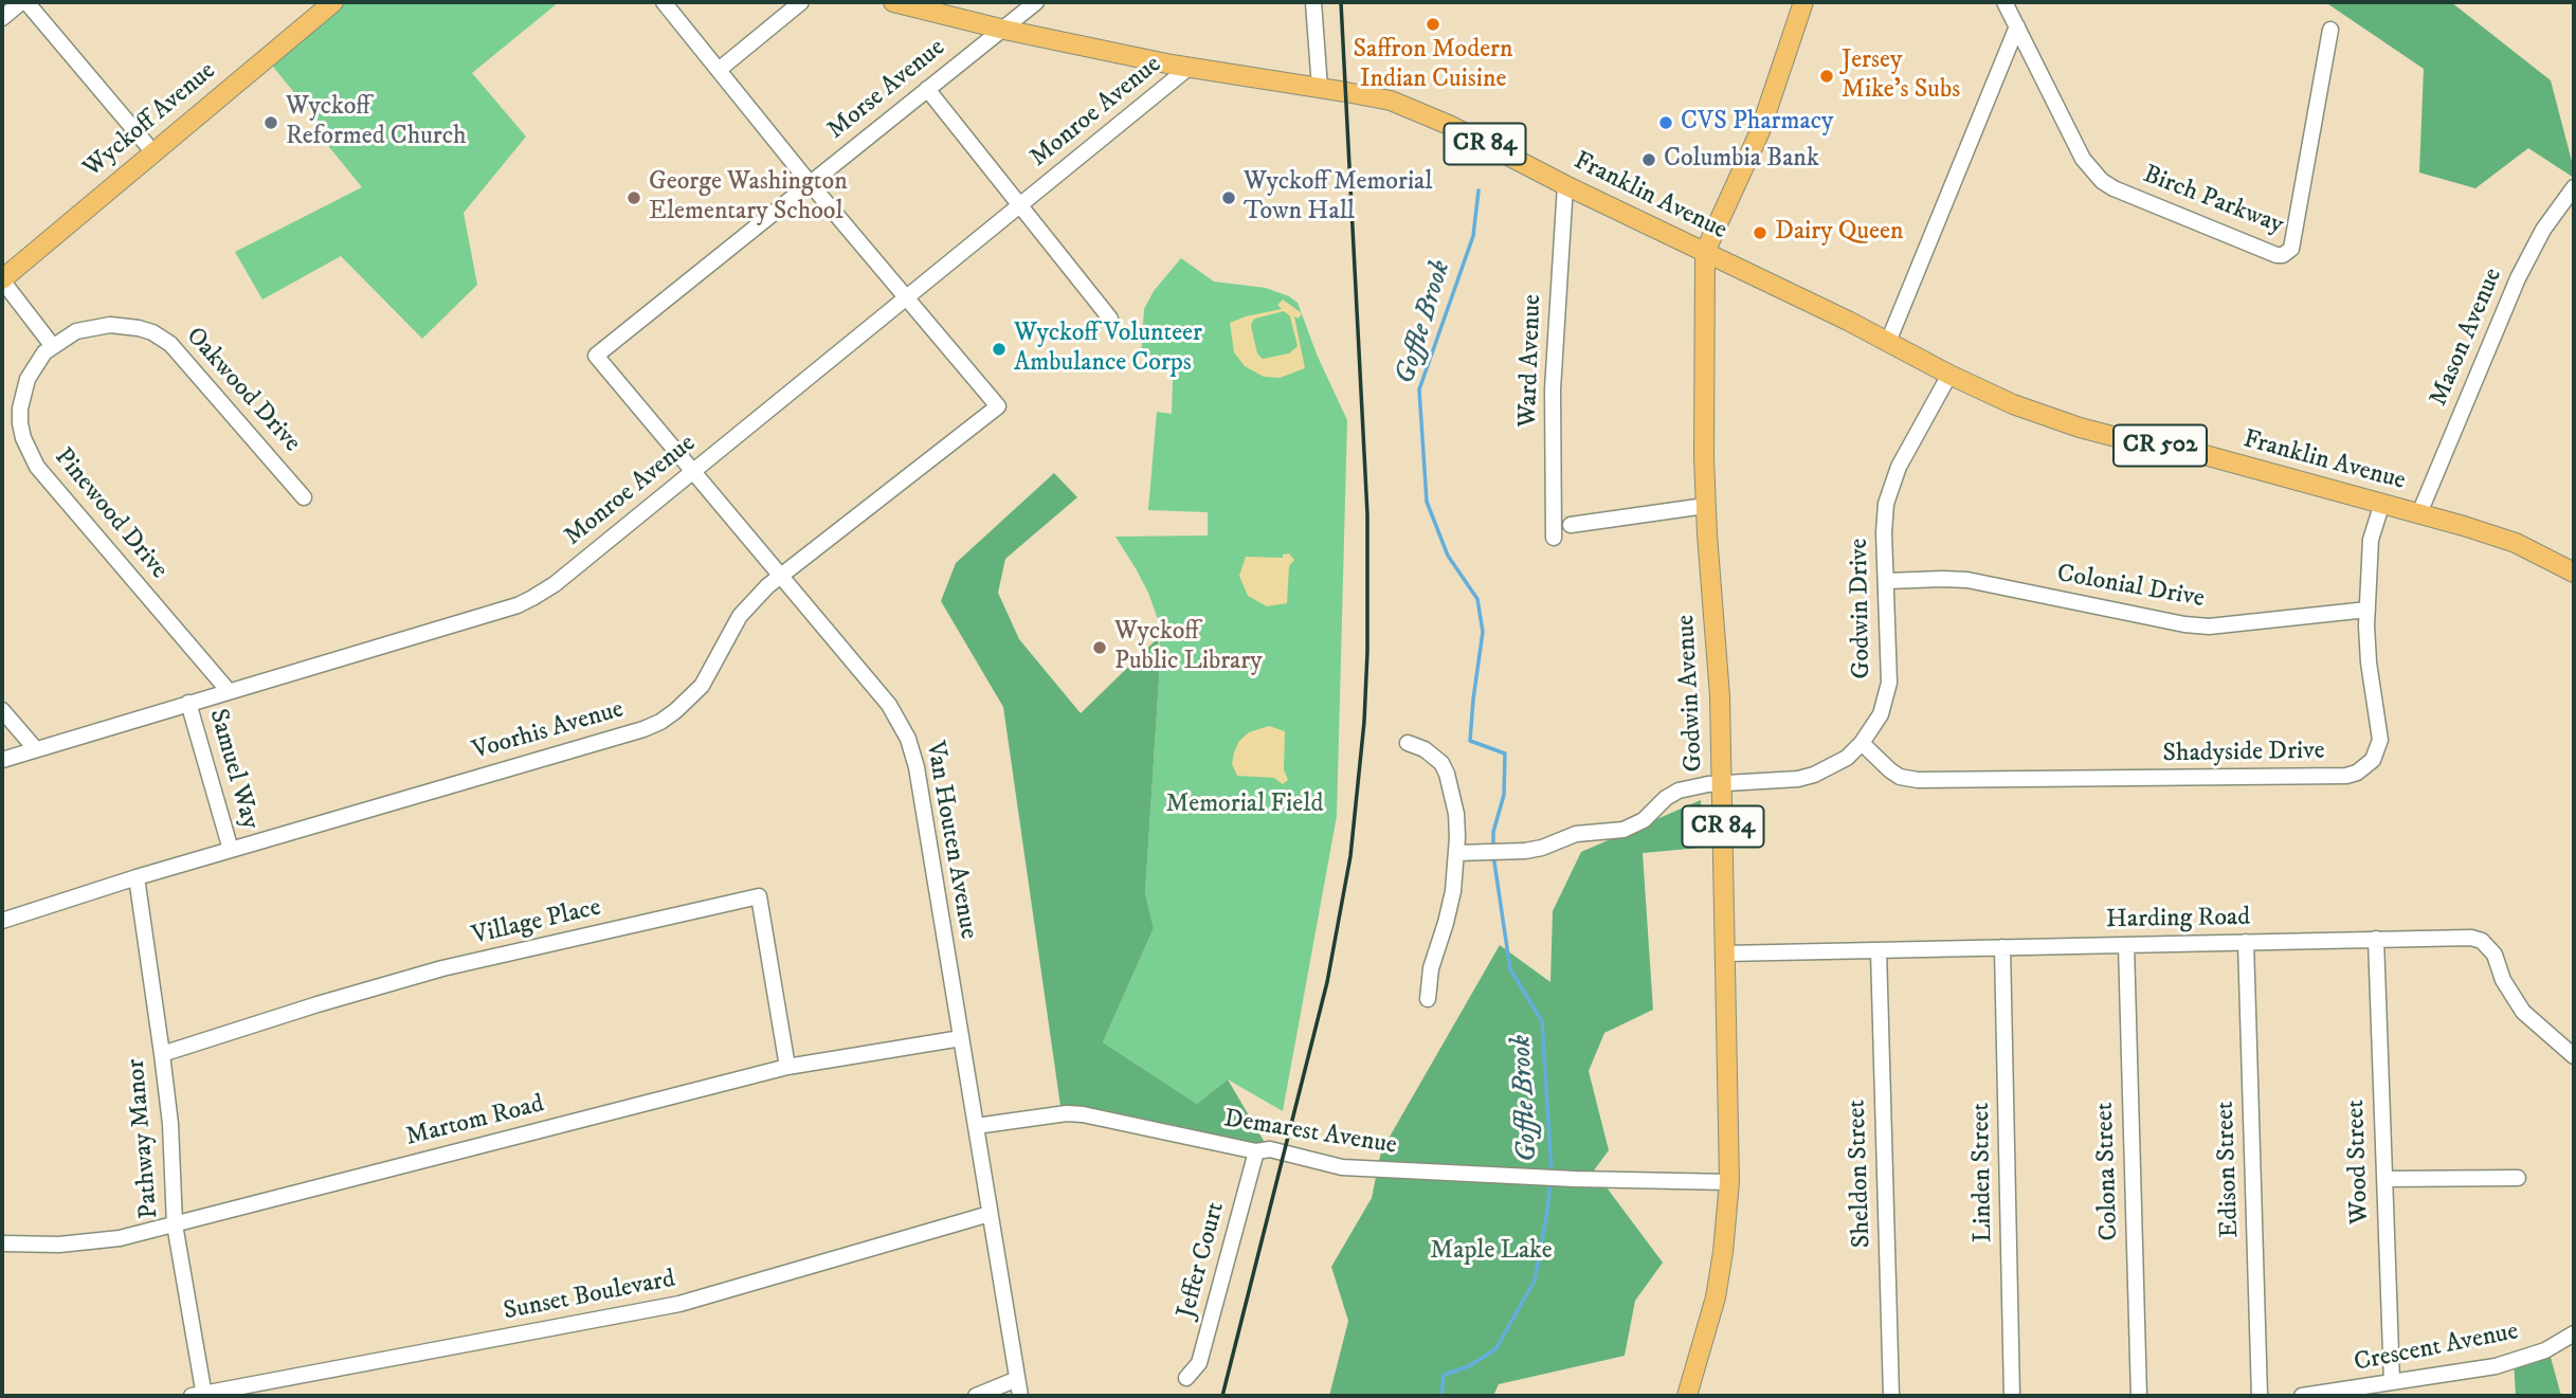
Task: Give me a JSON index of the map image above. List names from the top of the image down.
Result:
{
  "streets": {
    "main road": [
      "Wyckoff Avenue",
      "CR 84",
      "Franklin Avenue",
      "CR 502",
      "Godwin Avenue"
    ],
    "street": [
      "Morse Avenue",
      "Monroe Avenue",
      "Birch Parkway",
      "Mason Avenue",
      "Ward Avenue",
      "Oakwood Drive",
      "Pinewood Drive",
      "Colonial Drive",
      "Godwin Drive",
      "Voorhis Avenue",
      "Shadyside Drive",
      "Samuel Way",
      "Van Houten Avenue",
      "Harding Road",
      "Village Place",
      "Martom Road",
      "Demarest Avenue",
      "Pathway Manor",
      "Wood Street",
      "Edison Street",
      "Colona Street",
      "Linden Street",
      "Sheldon Street",
      "Jeffer Court",
      "Sunset Boulevard",
      "Crescent Avenue"
    ]
  },
  "crossings": [
    ["Morse Avenue", "Franklin Avenue"],
    ["Morse Avenue", "Van Houten Avenue"],
    ["Monroe Avenue", "Franklin Avenue"],
    ["Monroe Avenue", "Pinewood Drive"],
    ["Monroe Avenue", "Voorhis Avenue"],
    ["Monroe Avenue", "Samuel Way"],
    ["Monroe Avenue", "Van Houten Avenue"],
    ["Franklin Avenue", "Mason Avenue"],
    ["Franklin Avenue", "Ward Avenue"],
    ["Franklin Avenue", "Godwin Drive"],
    ["Franklin Avenue", "Godwin Avenue"],
    ["Franklin Avenue", "Shadyside Drive"],
    ["Oakwood Drive", "Pinewood Drive"],
    ["Colonial Drive", "Godwin Drive"],
    ["Colonial Drive", "Shadyside Drive"],
    ["Godwin Drive", "Godwin Avenue"],
    ["Godwin Drive", "Shadyside Drive"],
    ["Godwin Avenue", "Harding Road"],
    ["Godwin Avenue", "Demarest Avenue"],
    ["Voorhis Avenue", "Samuel Way"],
    ["Voorhis Avenue", "Van Houten Avenue"],
    ["Voorhis Avenue", "Pathway Manor"],
    ["Van Houten Avenue", "Martom Road"],
    ["Van Houten Avenue", "Demarest Avenue"],
    ["Van Houten Avenue", "Sunset Boulevard"],
    ["Harding Road", "Wood Street"],
    ["Harding Road", "Edison Street"],
    ["Harding Road", "Colona Street"],
    ["Harding Road", "Linden Street"],
    ["Harding Road", "Sheldon Street"],
    ["Village Place", "Martom Road"],
    ["Village Place", "Pathway Manor"],
    ["Martom Road", "Pathway Manor"],
    ["Demarest Avenue", "Jeffer Court"],
    ["Pathway Manor", "Sunset Boulevard"],
    ["Wood Street", "Crescent Avenue"]
  ],
  "water": ["Goffle Brook"],
  "parks": ["Memorial Field", "Maple Lake"],
  "places": [
    "Saffron Modern Indian Cuisine",
    "Jersey Mike's Subs",
    "Wyckoff Reformed Church",
    "CVS Pharmacy",
    "Columbia Bank",
    "George Washington Elementary School",
    "Wyckoff Memorial Town Hall",
    "Dairy Queen",
    "Wyckoff Volunteer Ambulance Corps",
    "Wyckoff Public Library"
  ]
}
